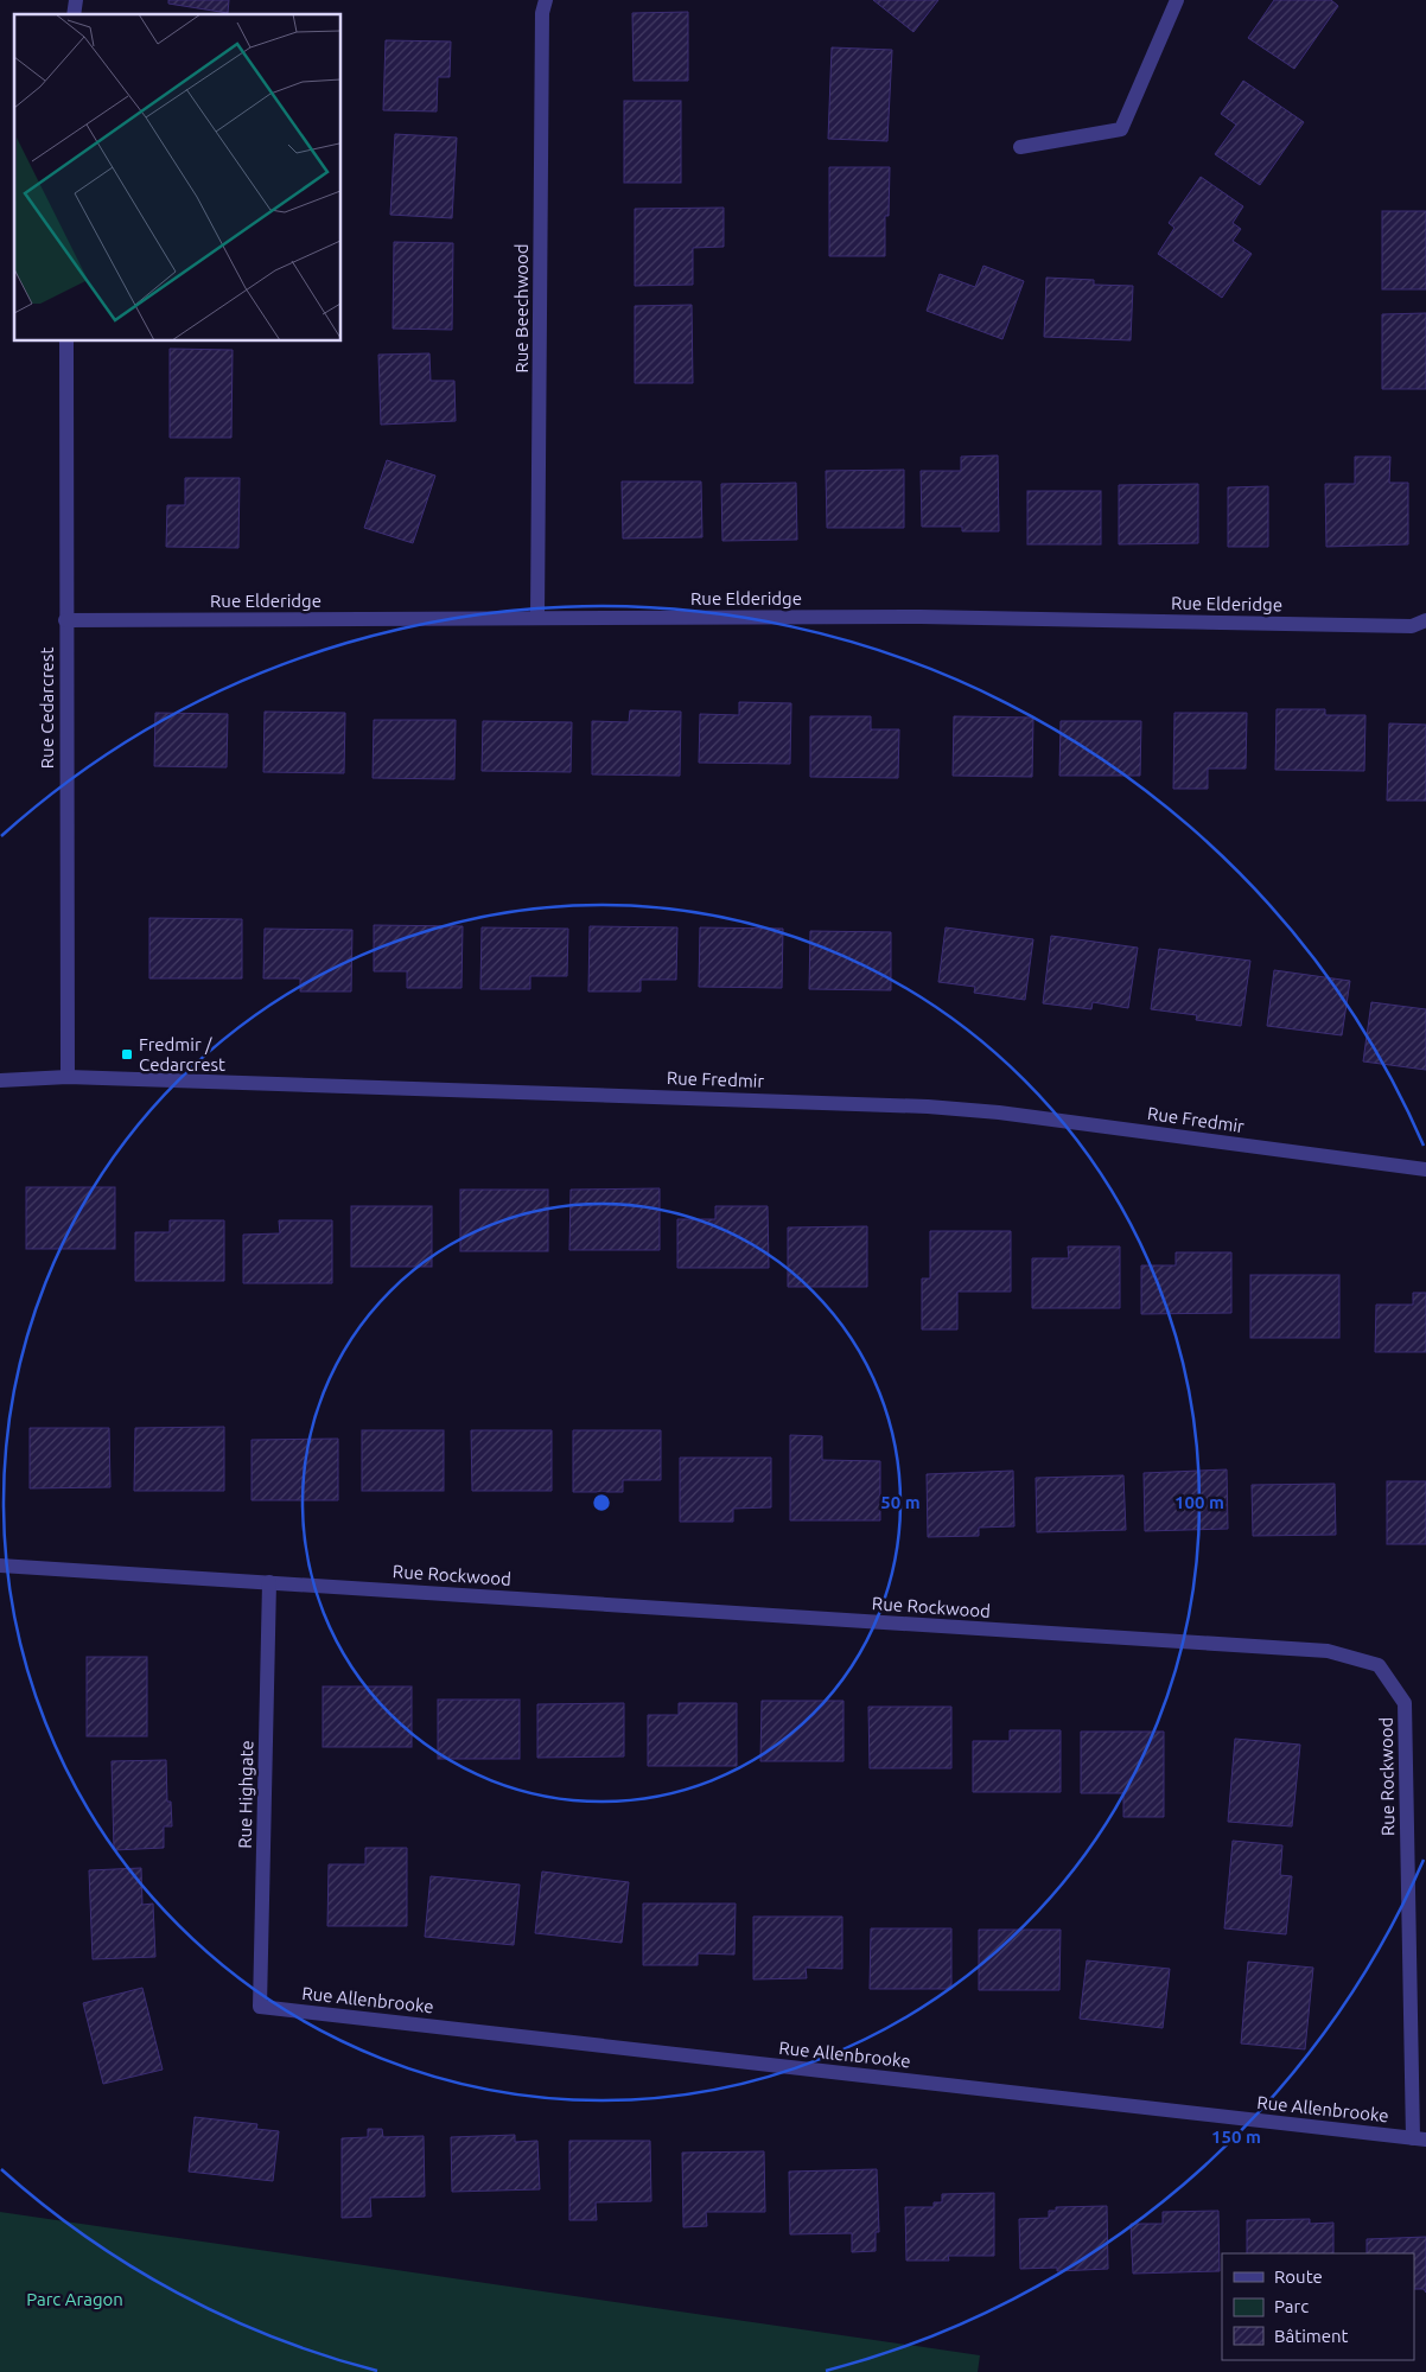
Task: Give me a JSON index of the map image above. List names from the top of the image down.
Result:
{
  "streets": {
    "street": [
      "Rue Beechwood",
      "Rue Elderidge",
      "Rue Cedarcrest",
      "Rue Fredmir",
      "Rue Rockwood",
      "Rue Highgate",
      "Rue Allenbrooke"
    ]
  },
  "crossings": [
    ["Rue Beechwood", "Rue Elderidge"],
    ["Rue Elderidge", "Rue Cedarcrest"],
    ["Rue Cedarcrest", "Rue Fredmir"],
    ["Rue Rockwood", "Rue Highgate"],
    ["Rue Rockwood", "Rue Allenbrooke"],
    ["Rue Highgate", "Rue Allenbrooke"]
  ],
  "parks": ["Parc Aragon"],
  "places": {
    "transit": ["Fredmir / Cedarcrest"]
  },
  "legend": ["Route", "Parc", "Bâtiment"],
  "rings": ["50 m", "100 m", "150 m"]
}
